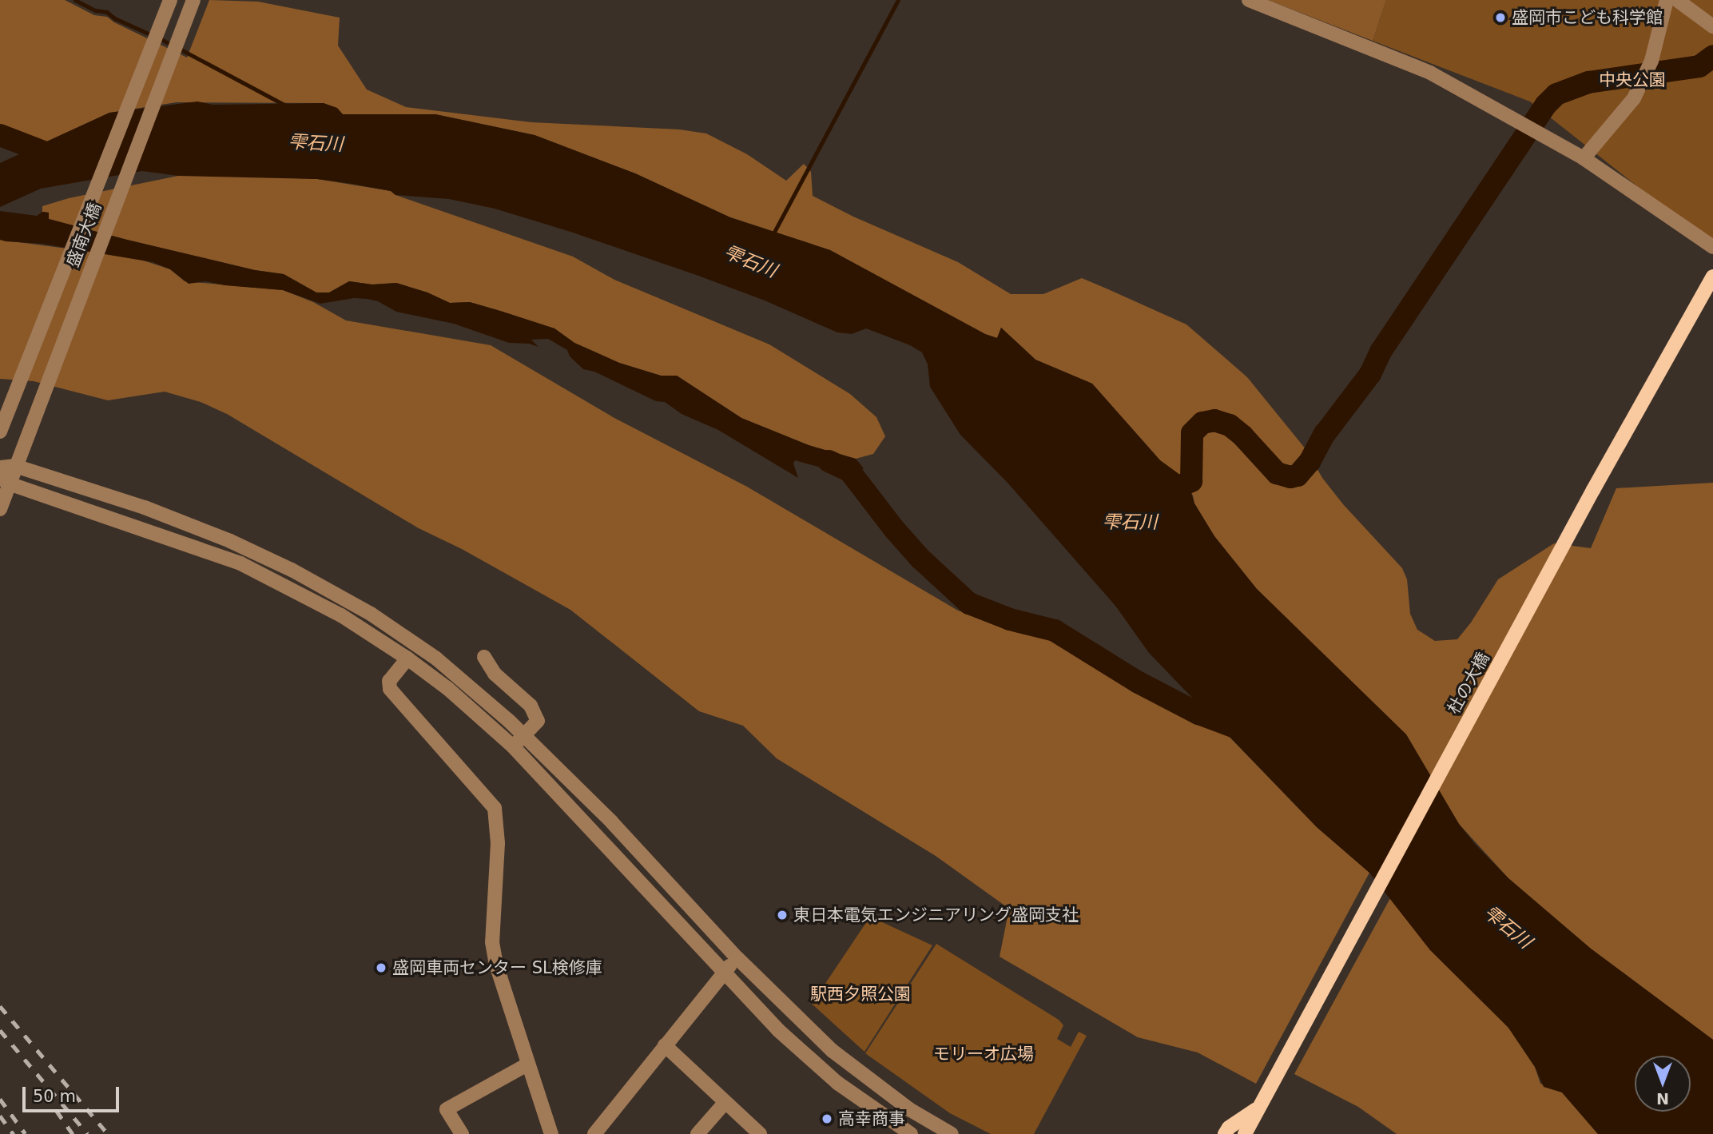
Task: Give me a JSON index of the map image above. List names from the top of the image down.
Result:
{
  "streets": {
    "main road": ["杜の大橋"],
    "street": ["盛南大橋"]
  },
  "water": ["雫石川"],
  "parks": ["中央公園", "駅西夕照公園", "モリーオ広場"],
  "places": [
    "盛岡市こども科学館",
    "東日本電気エンジニアリング盛岡支社",
    "盛岡車両センター SL検修庫",
    "高幸商事"
  ],
  "scale_bar": "50 m",
  "north": "bottom"
}
